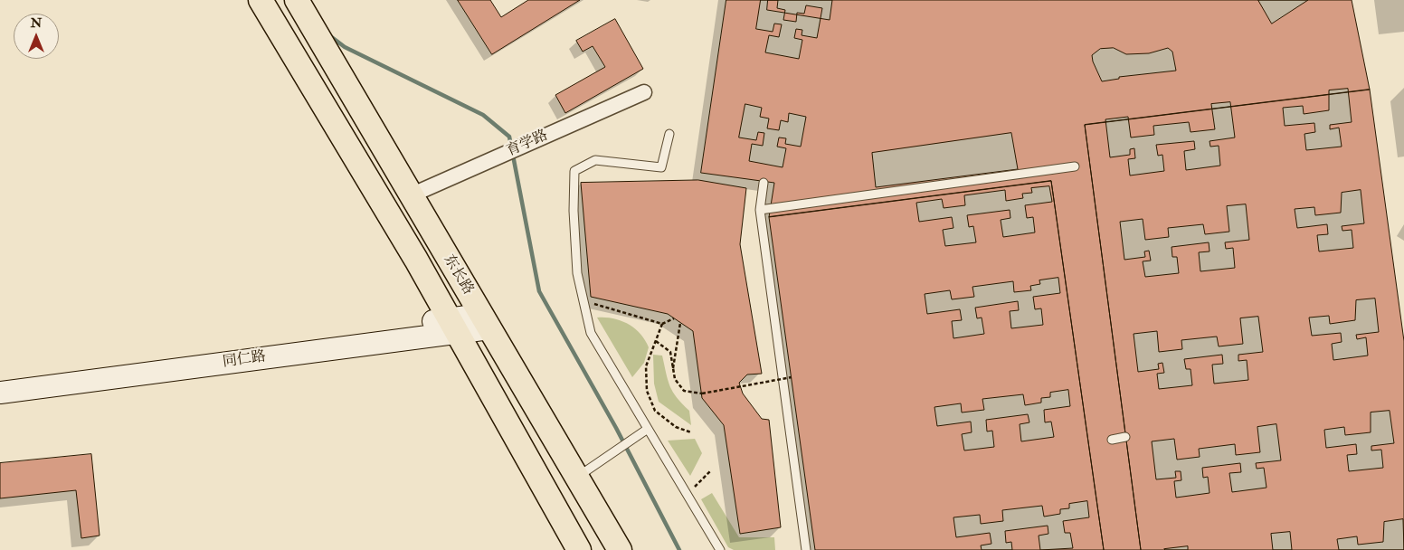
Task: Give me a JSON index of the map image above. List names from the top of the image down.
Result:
{
  "streets": {
    "main road": ["东长路"],
    "street": ["育学路", "同仁路"]
  },
  "crossings": [
    ["育学路", "东长路"],
    ["东长路", "同仁路"]
  ],
  "north": "top"
}
